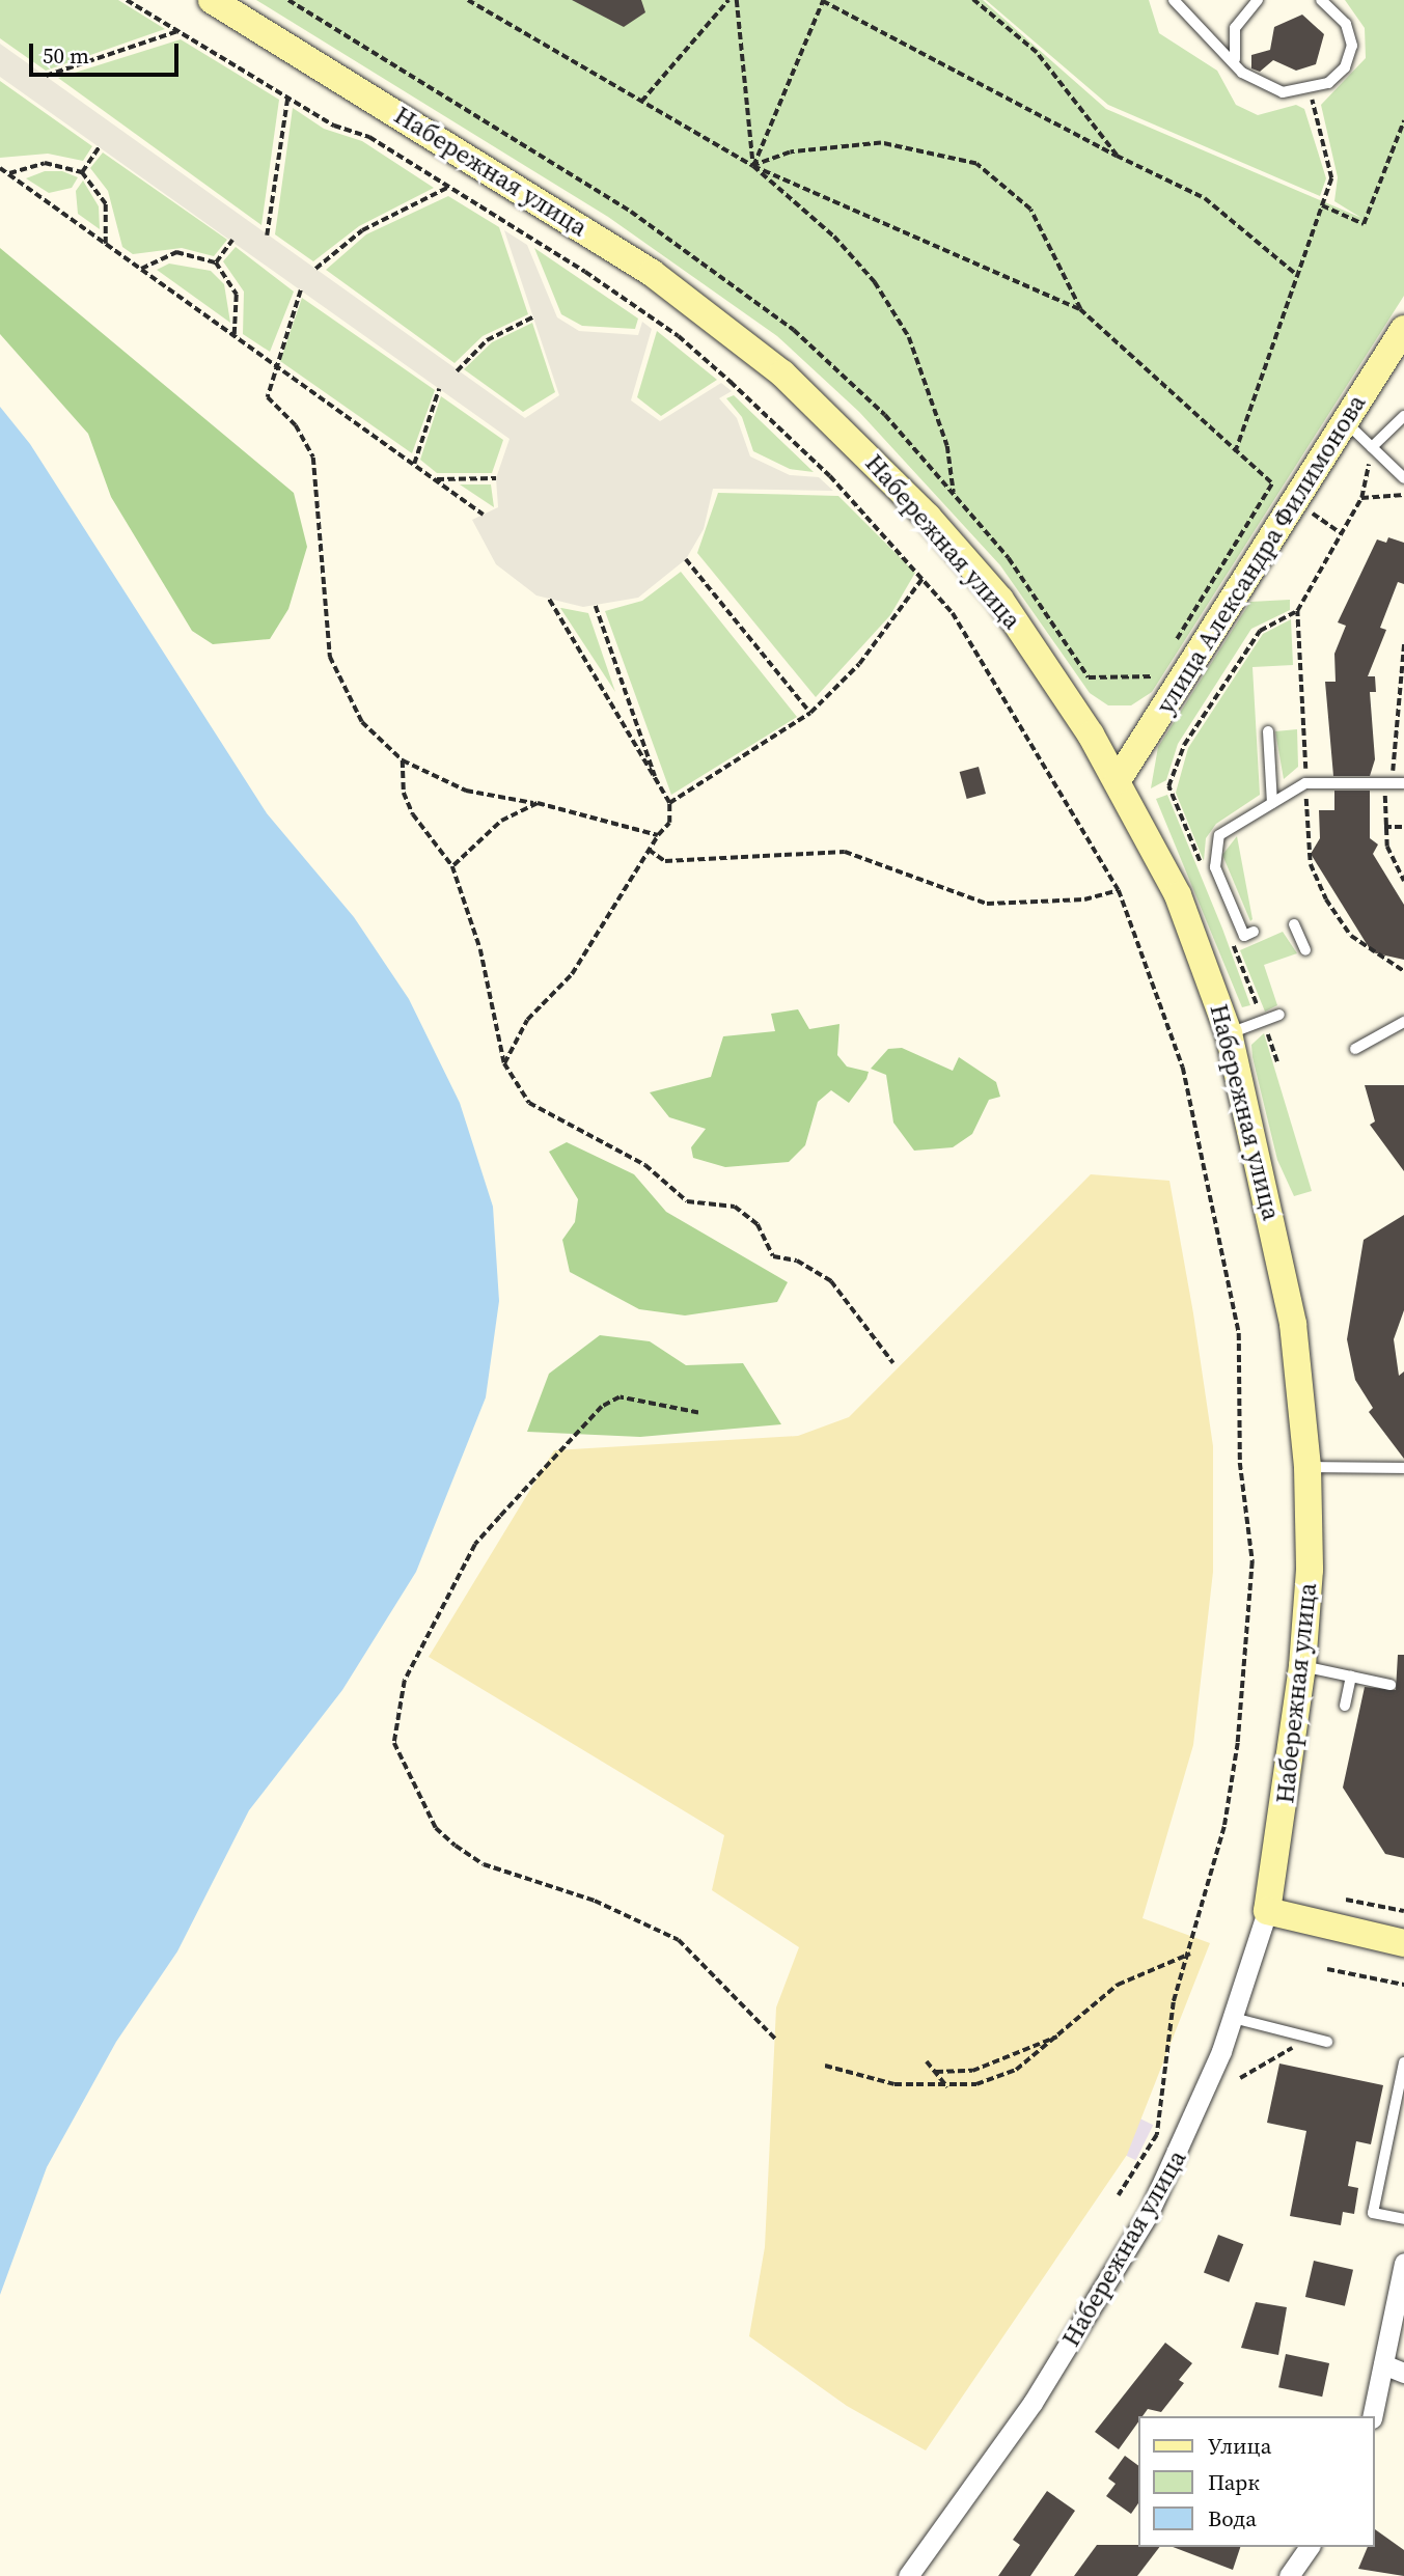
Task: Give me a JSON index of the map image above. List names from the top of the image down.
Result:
{
  "streets": {
    "main road": ["Набережная улица", "улица Александра Филимонова"]
  },
  "crossings": [
    ["Набережная улица", "улица Александра Филимонова"]
  ],
  "legend": ["Улица", "Парк", "Вода"],
  "scale_bar": "50 m"
}
